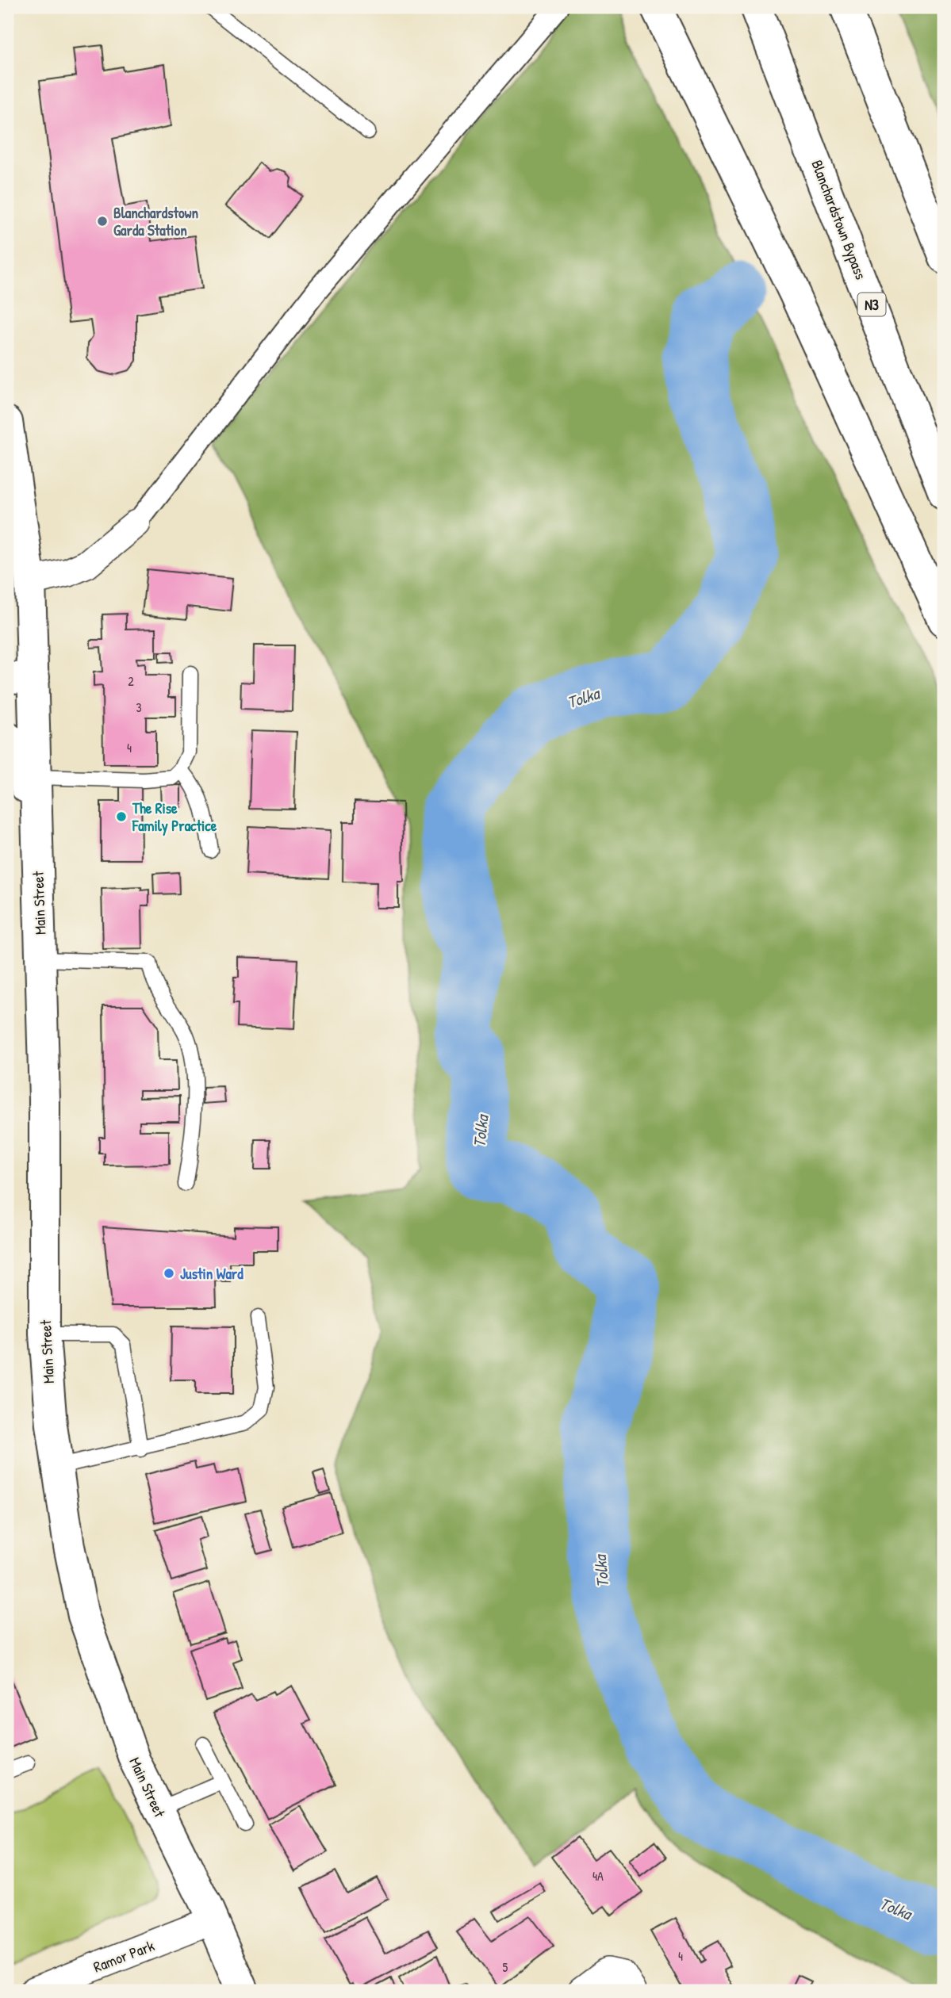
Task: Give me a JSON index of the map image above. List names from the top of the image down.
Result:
{
  "streets": {
    "main road": ["Blanchardstown Bypass", "N3", "Main Street"],
    "street": ["Ramor Park"]
  },
  "crossings": [
    ["Main Street", "Ramor Park"]
  ],
  "water": ["Tolka"],
  "places": ["Blanchardstown Garda Station", "The Rise Family Practice", "Justin Ward"],
  "house_numbers": [
    "2",
    "3",
    "4",
    "4A",
    "4",
    "5"
  ]
}
